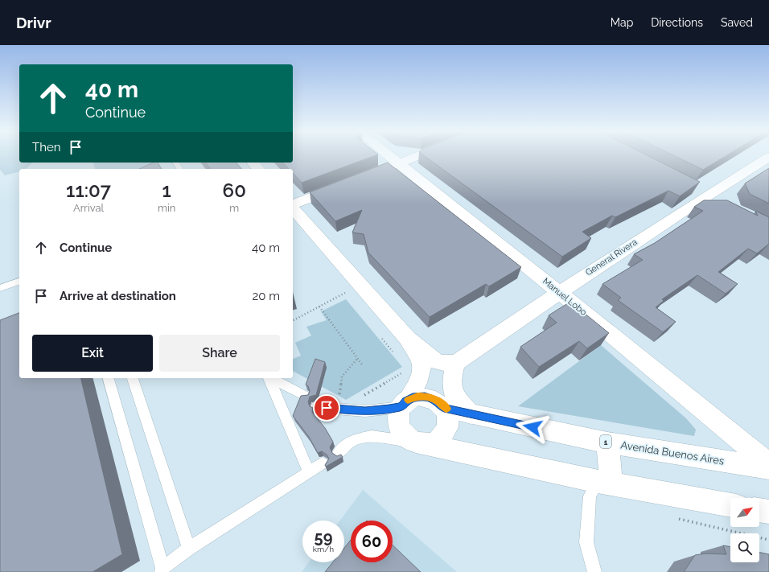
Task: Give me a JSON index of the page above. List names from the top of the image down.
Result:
{
  "streets": {
    "street": [
      "General Rivera",
      "Manuel Lobo",
      "1",
      "Avenida Buenos Aires"
    ]
  },
  "crossings": [
    ["General Rivera", "Manuel Lobo"]
  ],
  "north": "top right",
  "page": {
    "header": "Drivr",
    "nav": ["Map", "Directions", "Saved"],
    "turn": ["40 m", "Continue"],
    "then": "Then",
    "eta": [
      "11:07",
      "Arrival",
      "1",
      "min",
      "60",
      "m"
    ],
    "list": [
      {
        "name": "Continue",
        "value": "40 m"
      },
      {
        "name": "Arrive at destination",
        "value": "20 m"
      }
    ],
    "buttons": ["Exit", "Share"],
    "speed": "59 km/h",
    "limit": "60"
  }
}
